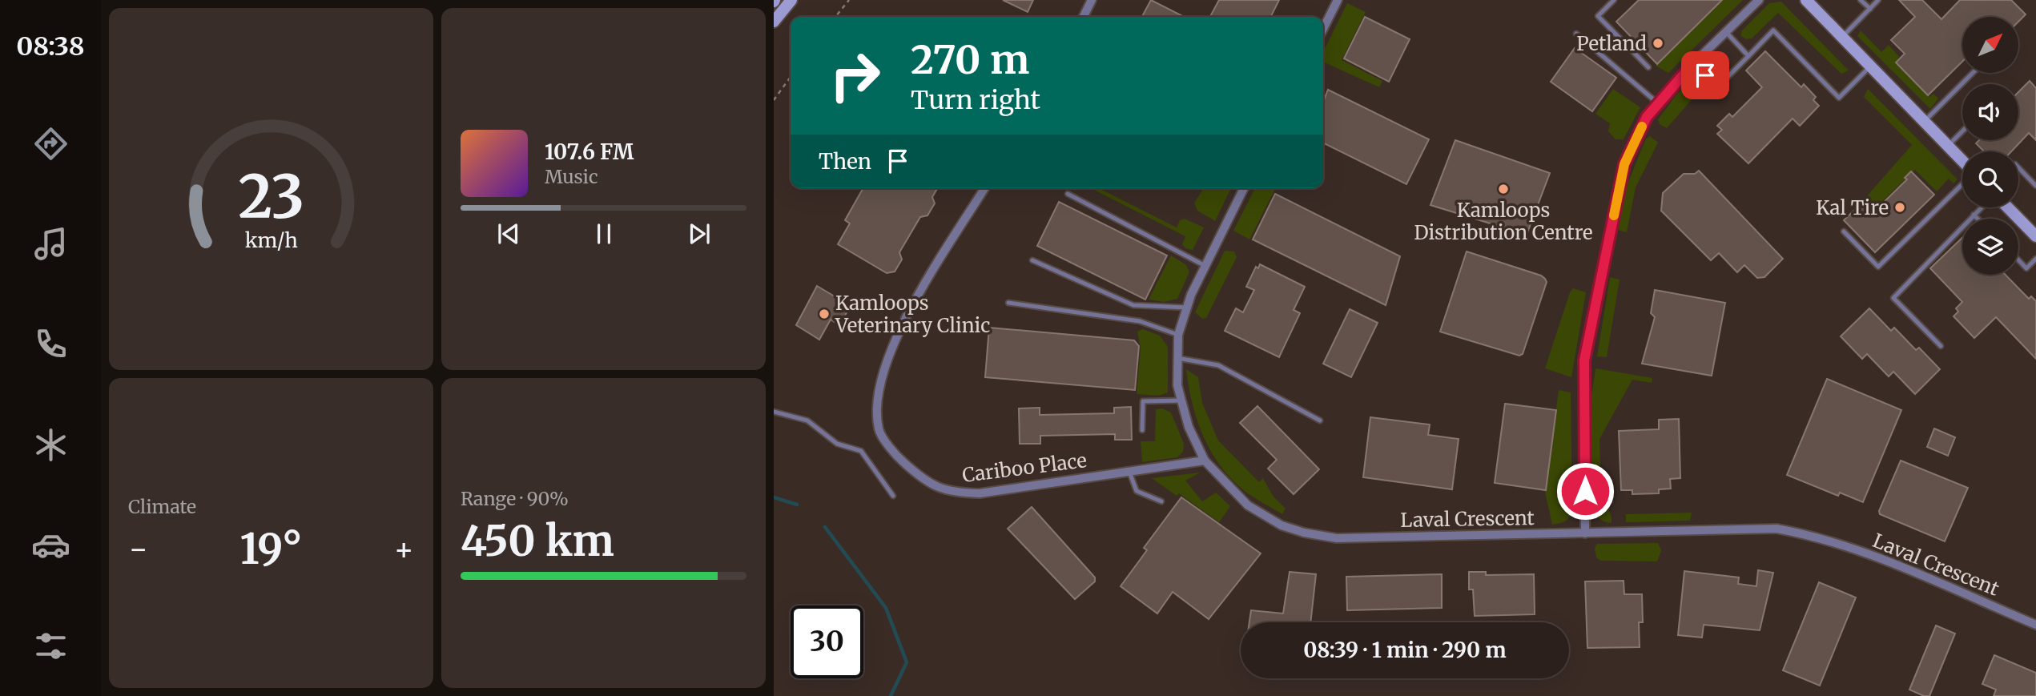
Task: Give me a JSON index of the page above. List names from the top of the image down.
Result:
{
  "streets": {
    "street": ["Cariboo Place", "Laval Crescent"]
  },
  "crossings": [
    ["Cariboo Place", "Laval Crescent"]
  ],
  "places": [
    "Petland",
    "Kamloops Distribution Centre",
    "Kal Tire",
    "Kamloops Veterinary Clinic"
  ],
  "north": "top right",
  "page": {
    "tabs": "08:38",
    "turn": ["270 m", "Turn right"],
    "song": ["107.6 FM", "Music"],
    "then": "Then",
    "tile": [
      "Climate",
      ["Range · 90%", "450 km"]
    ],
    "heat": ["−", "19°", "+"],
    "limit": "30",
    "trip": "08:39 · 1 min · 290 m",
    "gauge": ["23", "km/h"]
  }
}
